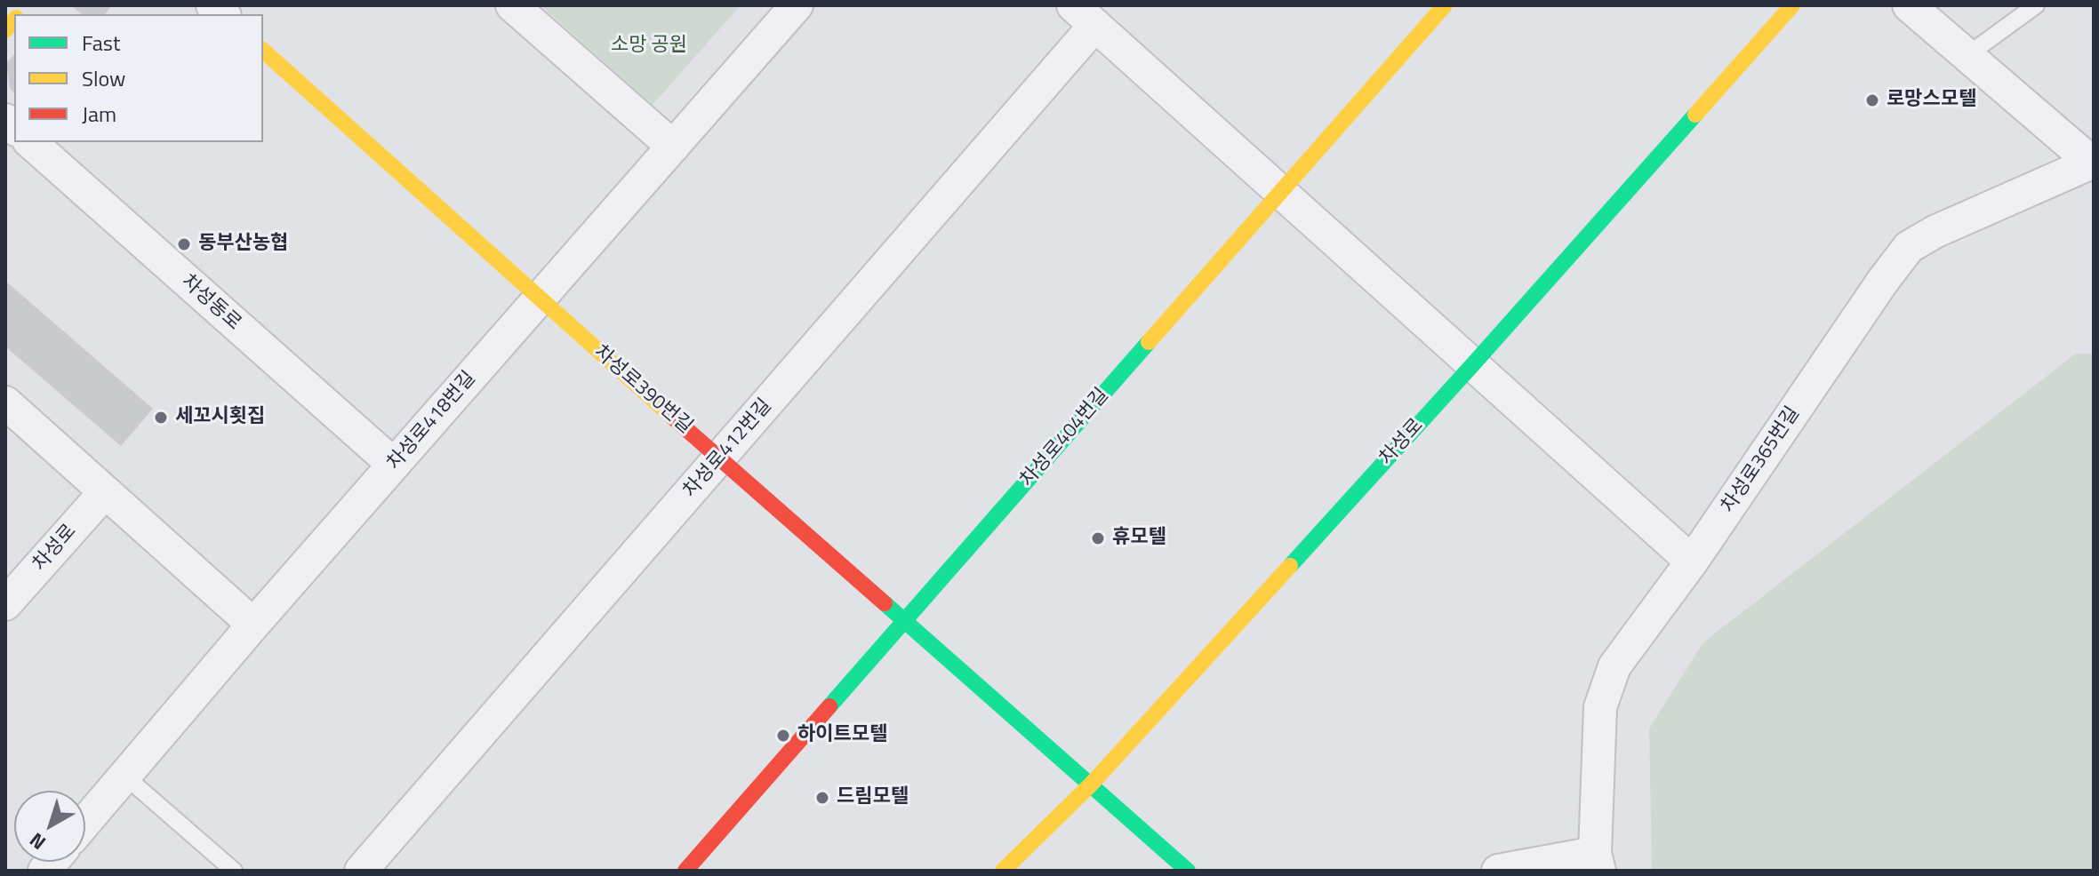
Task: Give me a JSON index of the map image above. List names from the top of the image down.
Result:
{
  "streets": {
    "street": [
      "차성동로",
      "차성로390번길",
      "차성로418번길",
      "차성로404번길",
      "차성로",
      "차성로412번길",
      "차성로365번길"
    ]
  },
  "crossings": [
    ["차성동로", "차성로418번길"],
    ["차성로390번길", "차성로418번길"],
    ["차성로390번길", "차성로404번길"],
    ["차성로390번길", "차성로"],
    ["차성로390번길", "차성로412번길"]
  ],
  "parks": ["소망 공원"],
  "places": [
    "로망스모텔",
    "동부산농협",
    "세꼬시횟집",
    "휴모텔",
    "하이트모텔",
    "드림모텔"
  ],
  "legend": ["Fast", "Slow", "Jam"],
  "north": "bottom left"
}
